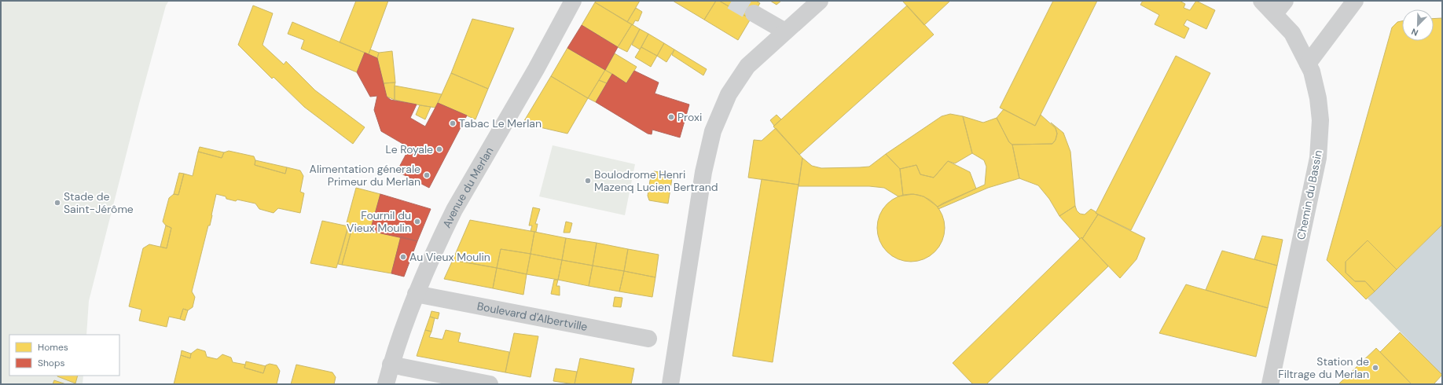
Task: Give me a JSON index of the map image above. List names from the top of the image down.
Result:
{
  "streets": {
    "street": ["Avenue du Merlan", "Chemin du Bassin", "Boulevard d'Albertville"]
  },
  "crossings": [
    ["Avenue du Merlan", "Boulevard d'Albertville"]
  ],
  "places": [
    "Proxi",
    "Tabac Le Merlan",
    "Le Royale",
    "Alimentation génerale Primeur du Merlan",
    "Boulodrome Henri Mazenq Lucien Bertrand",
    "Stade de Saint-Jérôme",
    "Fournil du Vieux Moulin",
    "Au Vieux Moulin",
    "Station de Filtrage du Merlan"
  ],
  "legend": ["Homes", "Shops"],
  "north": "bottom left"
}
